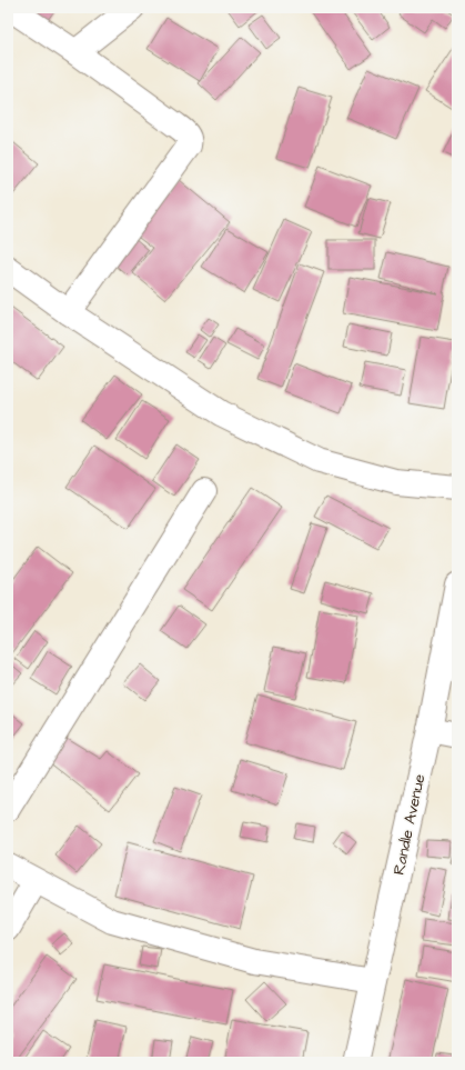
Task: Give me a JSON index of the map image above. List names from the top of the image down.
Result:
{
  "streets": {
    "street": ["Randle Avenue"]
  }
}
